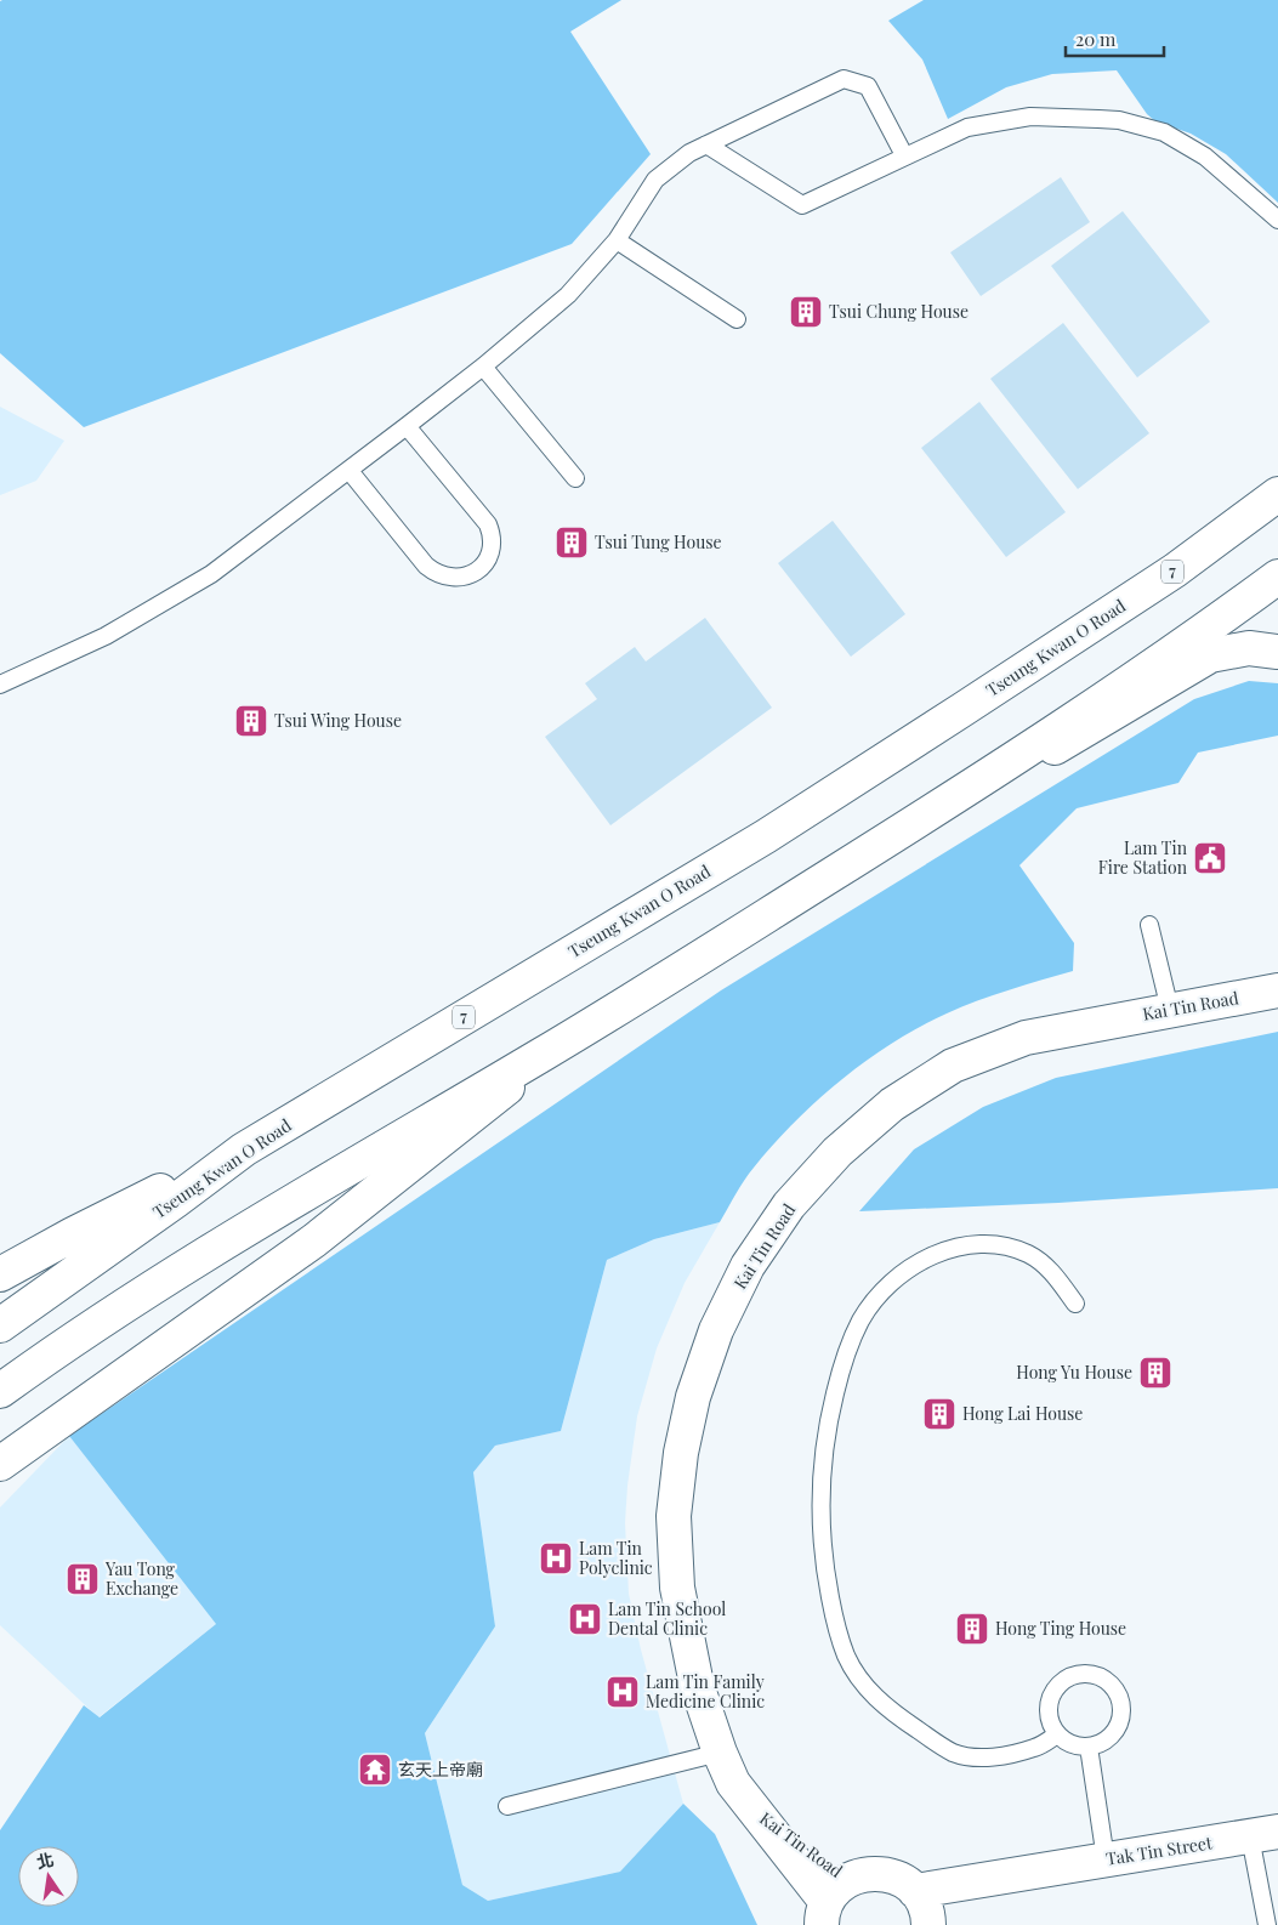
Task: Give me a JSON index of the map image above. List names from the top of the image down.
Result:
{
  "streets": {
    "main road": [
      "7",
      "Tseung Kwan O Road",
      "Kai Tin Road",
      "Tak Tin Street"
    ]
  },
  "crossings": [
    ["Kai Tin Road", "Tak Tin Street"]
  ],
  "places": {
    "building": [
      "Tsui Chung House",
      "Tsui Tung House",
      "Tsui Wing House",
      "Hong Yu House",
      "Hong Lai House",
      "Yau Tong Exchange",
      "Hong Ting House"
    ],
    "public building": ["Lam Tin Fire Station"],
    "hospital": ["Lam Tin Polyclinic", "Lam Tin School Dental Clinic", "Lam Tin Family Medicine Clinic"],
    "temple": ["玄天上帝廟"]
  },
  "scale_bar": "20 m",
  "north": "top"
}
